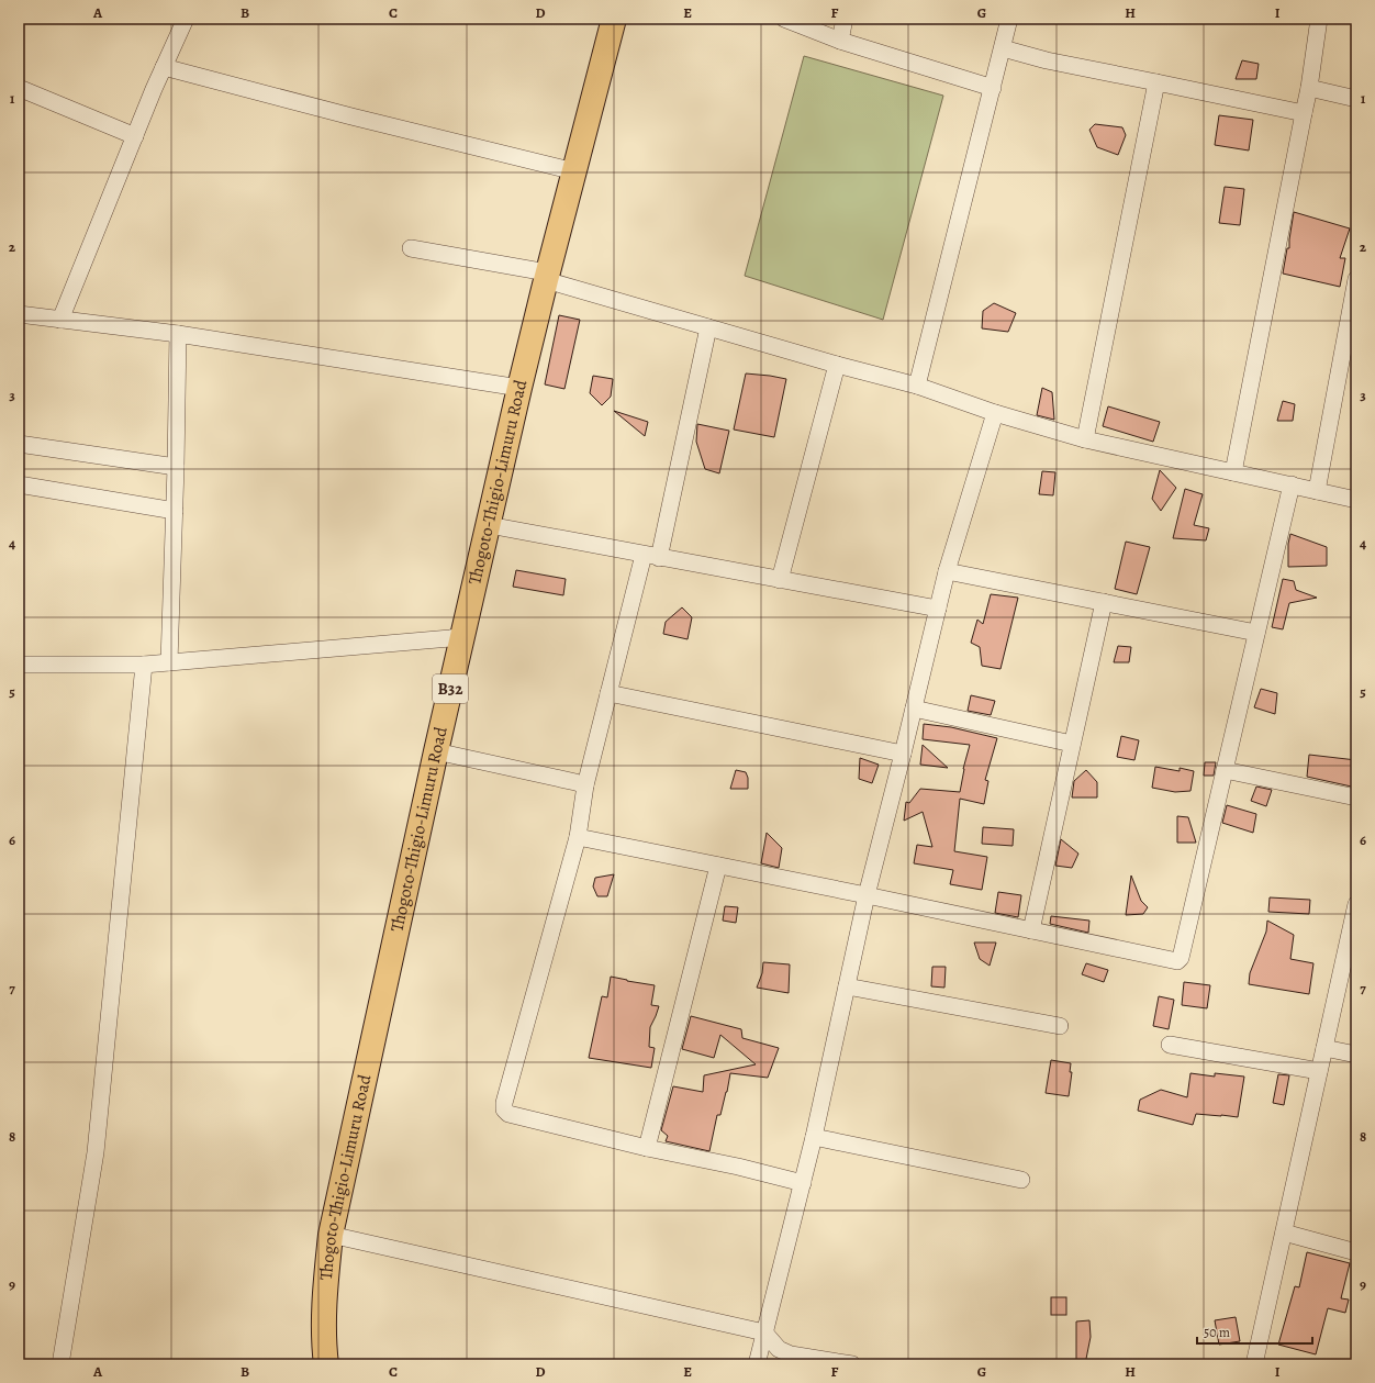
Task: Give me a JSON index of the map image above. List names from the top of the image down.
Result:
{
  "streets": {
    "highway": ["Thogoto-Thigio-Limuru Road", "B32"]
  },
  "scale_bar": "50 m",
  "grid": {
    "columns": [
      "A",
      "B",
      "C",
      "D",
      "E",
      "F",
      "G",
      "H",
      "I"
    ],
    "rows": [
      "1",
      "2",
      "3",
      "4",
      "5",
      "6",
      "7",
      "8",
      "9"
    ]
  }
}
